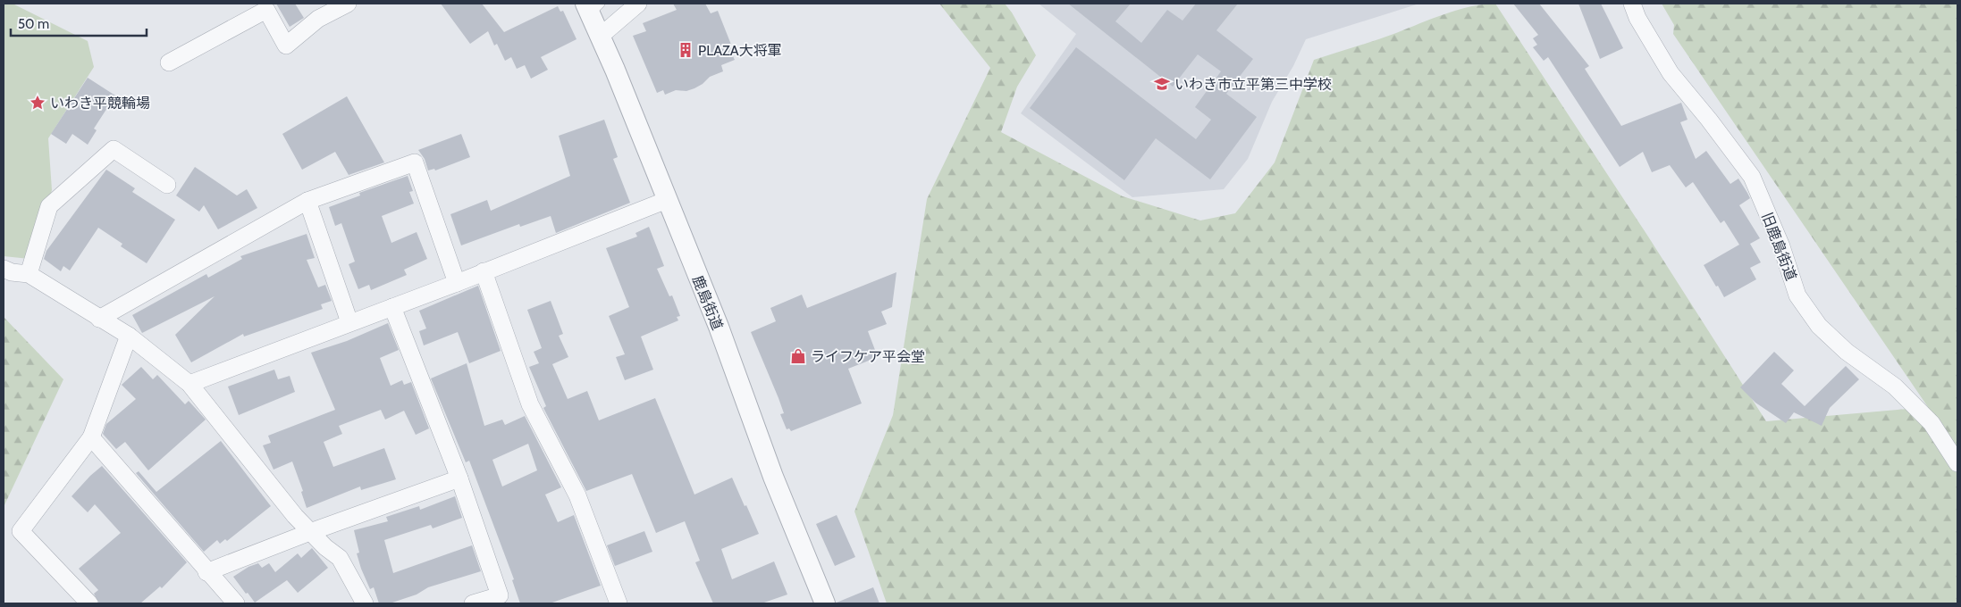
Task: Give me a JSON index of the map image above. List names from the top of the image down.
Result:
{
  "streets": {
    "street": ["旧鹿島街道", "鹿島街道"]
  },
  "places": {
    "building": ["PLAZA大将軍"],
    "school or university": ["いわき市立平第三中学校"],
    "place": ["いわき平競輪場"],
    "shop": ["ライフケア平会堂"]
  },
  "scale_bar": "50 m"
}
